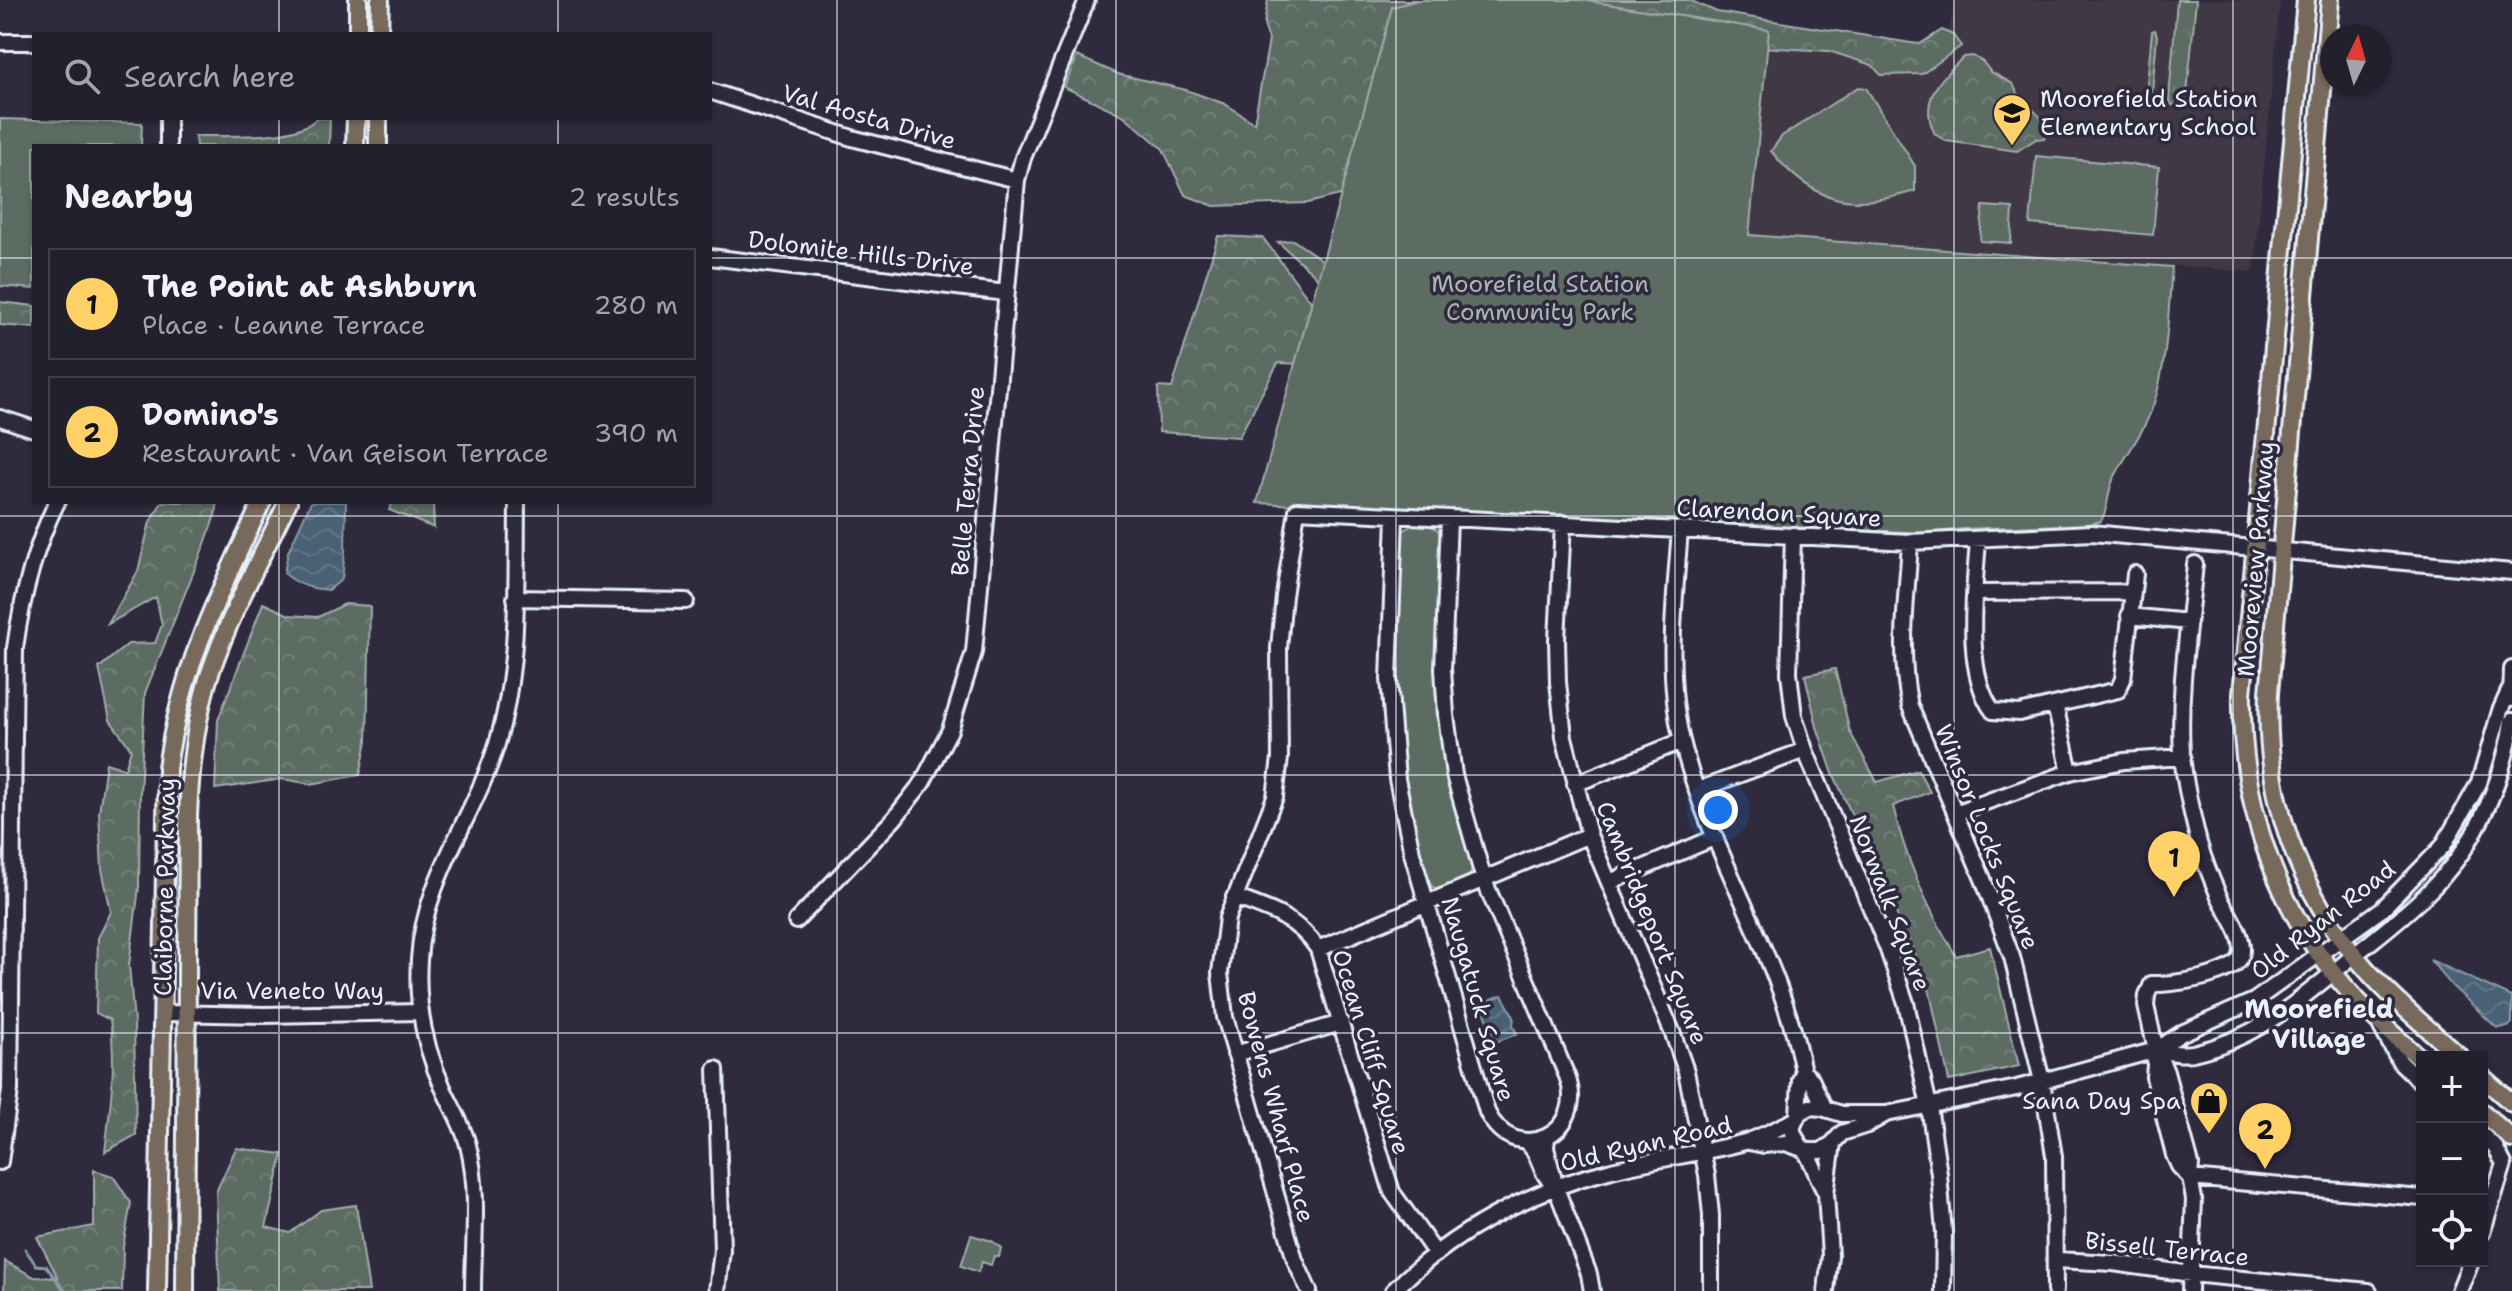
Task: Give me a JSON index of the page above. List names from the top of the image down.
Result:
{
  "streets": {
    "main road": ["Mooreview Parkway", "Claiborne Parkway"],
    "street": [
      "Val Aosta Drive",
      "Dolomite Hills Drive",
      "Belle Terra Drive",
      "Clarendon Square",
      "Winsor Locks Square",
      "Norwalk Square",
      "Old Ryan Road",
      "Cambridgeport Square",
      "Via Veneto Way",
      "Naugatuck Square",
      "Ocean Cliff Square",
      "Bowens Wharf Place",
      "Bissell Terrace"
    ]
  },
  "crossings": [
    ["Val Aosta Drive", "Belle Terra Drive"],
    ["Dolomite Hills Drive", "Belle Terra Drive"],
    ["Clarendon Square", "Mooreview Parkway"],
    ["Clarendon Square", "Winsor Locks Square"],
    ["Clarendon Square", "Norwalk Square"],
    ["Clarendon Square", "Cambridgeport Square"],
    ["Clarendon Square", "Naugatuck Square"],
    ["Clarendon Square", "Bowens Wharf Place"],
    ["Mooreview Parkway", "Old Ryan Road"],
    ["Winsor Locks Square", "Old Ryan Road"],
    ["Winsor Locks Square", "Bissell Terrace"],
    ["Claiborne Parkway", "Via Veneto Way"],
    ["Norwalk Square", "Old Ryan Road"],
    ["Old Ryan Road", "Cambridgeport Square"],
    ["Old Ryan Road", "Ocean Cliff Square"],
    ["Ocean Cliff Square", "Bowens Wharf Place"]
  ],
  "districts": ["Moorefield Village"],
  "parks": ["Moorefield Station Community Park"],
  "places": {
    "school or university": ["Moorefield Station Elementary School"],
    "shop": ["Sana Day Spa"]
  },
  "north": "top",
  "page": {
    "search": "Search here",
    "heading": ["Nearby", "2 results"],
    "list": [
      {
        "mark": "1",
        "name": "The Point at Ashburn",
        "note": "Place · Leanne Terrace",
        "value": "280 m"
      },
      {
        "mark": "2",
        "name": "Domino's",
        "note": "Restaurant · Van Geison Terrace",
        "value": "390 m"
      }
    ],
    "pins": ["1", "2"],
    "map_buttons": ["+", "−"]
  }
}
